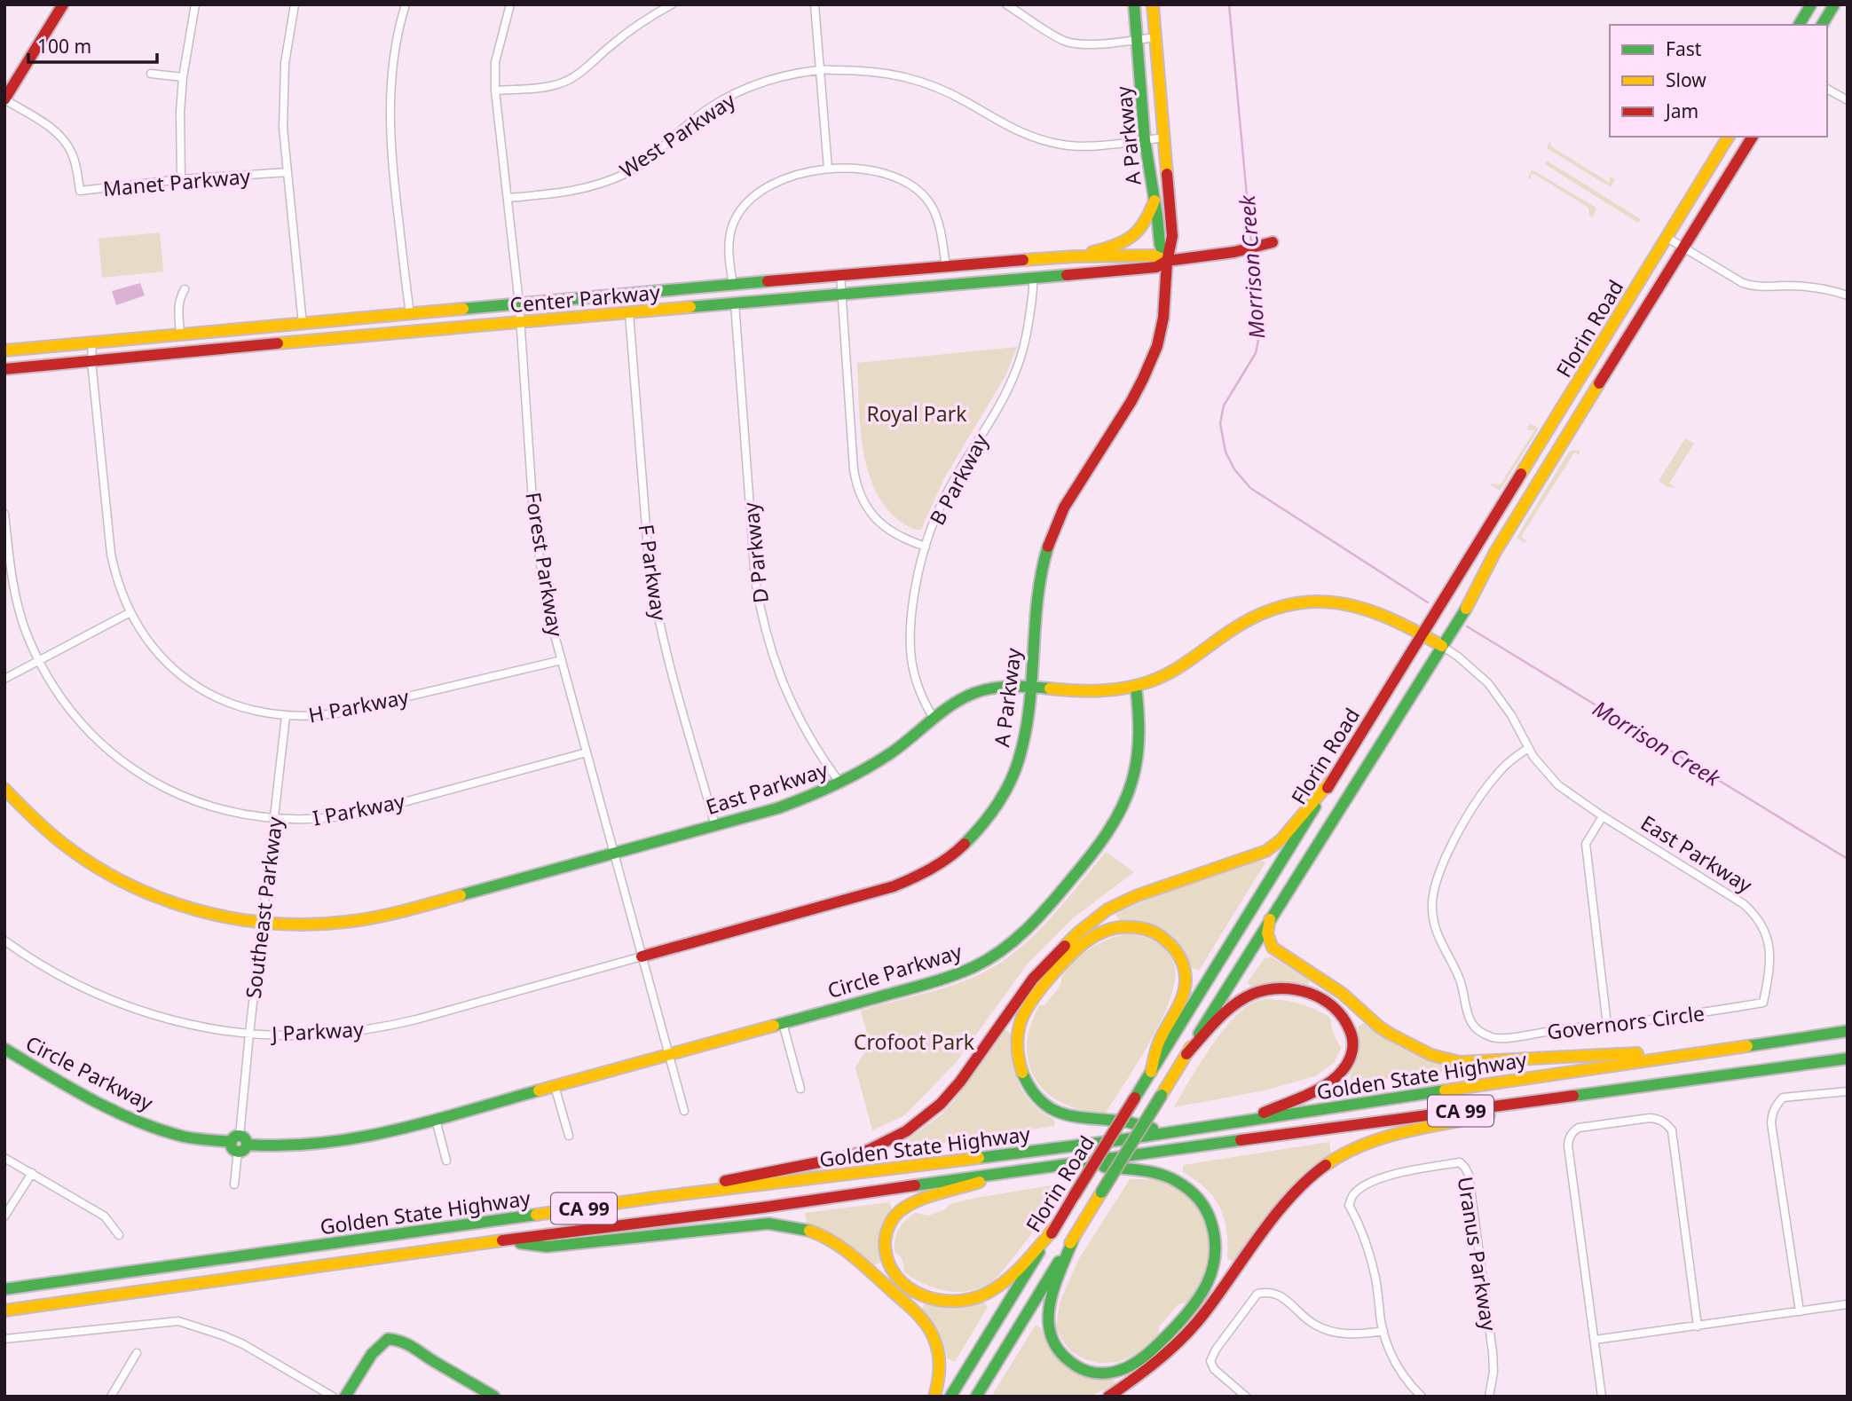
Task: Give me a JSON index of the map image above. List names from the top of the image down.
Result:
{
  "streets": {
    "main road": [
      "A Parkway",
      "Center Parkway",
      "Florin Road",
      "East Parkway",
      "Circle Parkway",
      "Golden State Highway",
      "CA 99"
    ],
    "street": [
      "West Parkway",
      "Manet Parkway",
      "B Parkway",
      "D Parkway",
      "Forest Parkway",
      "F Parkway",
      "H Parkway",
      "I Parkway",
      "Southeast Parkway",
      "Governors Circle",
      "J Parkway",
      "Uranus Parkway"
    ]
  },
  "crossings": [
    ["West Parkway", "A Parkway"],
    ["West Parkway", "Forest Parkway"],
    ["A Parkway", "Center Parkway"],
    ["A Parkway", "Forest Parkway"],
    ["A Parkway", "East Parkway"],
    ["A Parkway", "J Parkway"],
    ["Center Parkway", "B Parkway"],
    ["Center Parkway", "D Parkway"],
    ["Center Parkway", "Forest Parkway"],
    ["Center Parkway", "F Parkway"],
    ["Center Parkway", "H Parkway"],
    ["Florin Road", "East Parkway"],
    ["B Parkway", "East Parkway"],
    ["D Parkway", "East Parkway"],
    ["Forest Parkway", "H Parkway"],
    ["Forest Parkway", "East Parkway"],
    ["Forest Parkway", "I Parkway"],
    ["Forest Parkway", "Circle Parkway"],
    ["Forest Parkway", "J Parkway"],
    ["F Parkway", "East Parkway"],
    ["H Parkway", "Southeast Parkway"],
    ["East Parkway", "Southeast Parkway"],
    ["East Parkway", "Circle Parkway"],
    ["East Parkway", "Governors Circle"],
    ["I Parkway", "Southeast Parkway"],
    ["Southeast Parkway", "Circle Parkway"],
    ["Southeast Parkway", "J Parkway"]
  ],
  "water": ["Morrison Creek"],
  "parks": ["Royal Park", "Crofoot Park"],
  "legend": ["Fast", "Slow", "Jam"],
  "scale_bar": "100 m"
}
